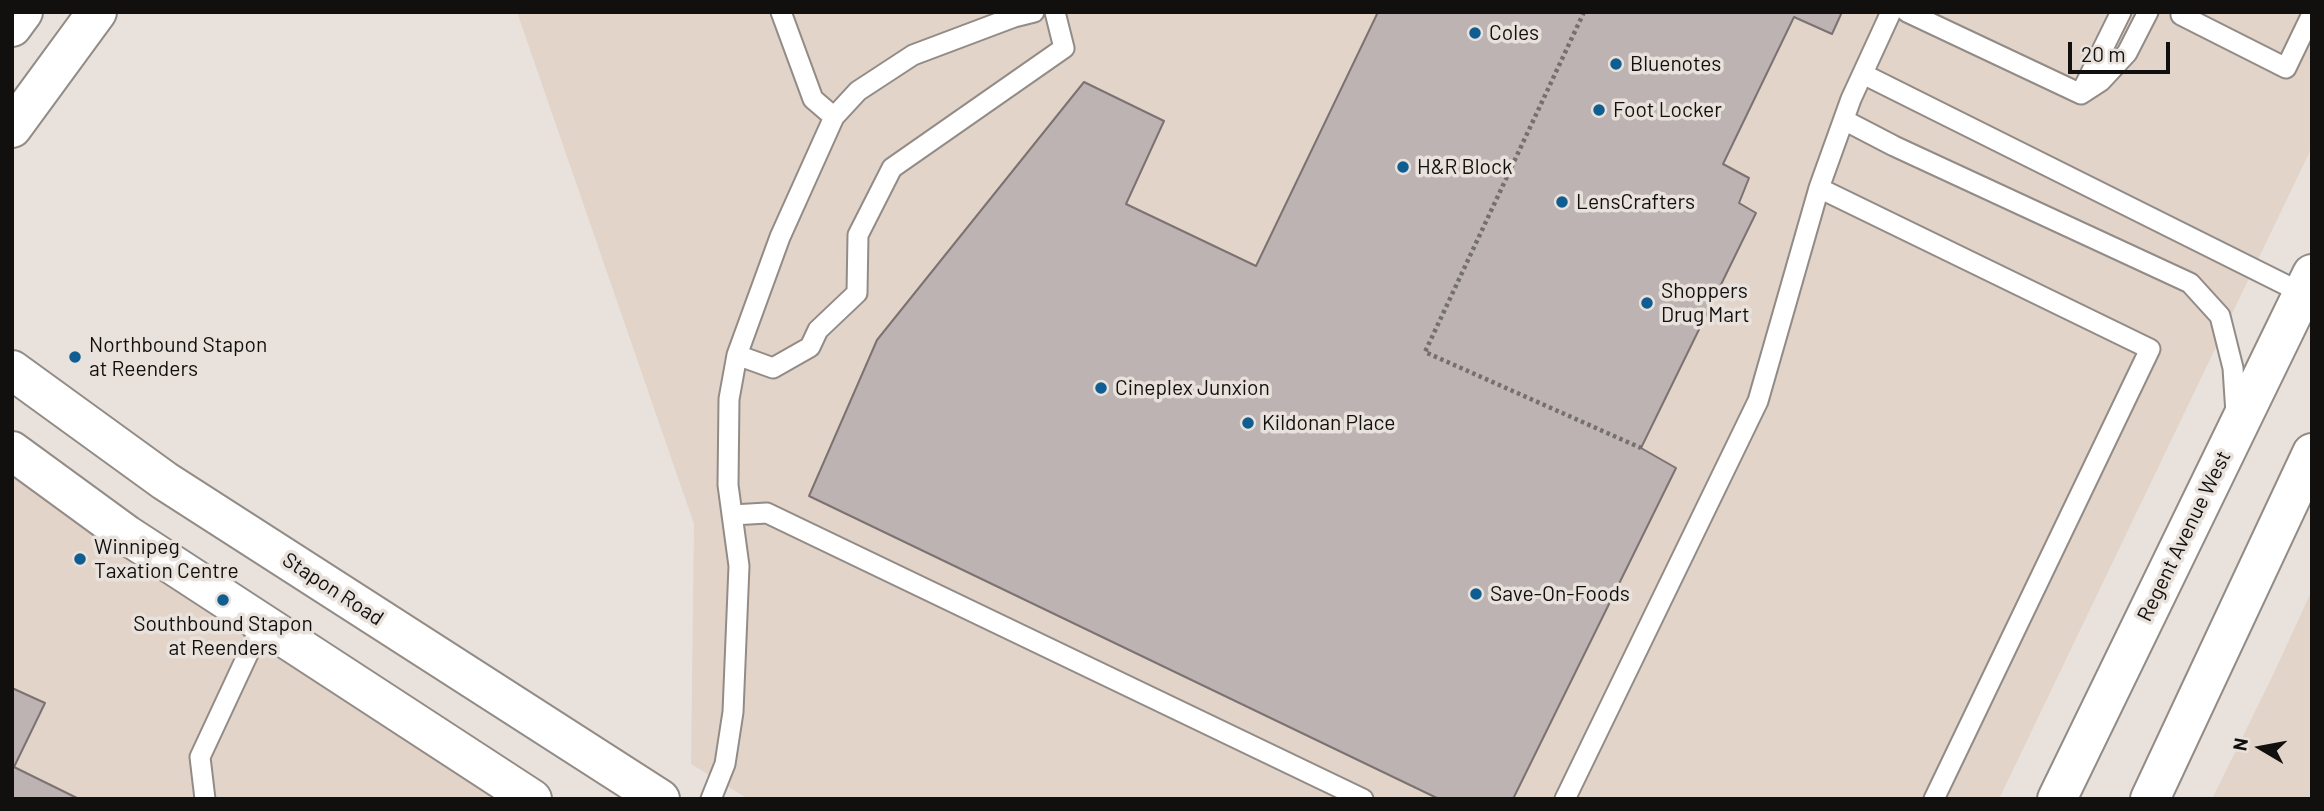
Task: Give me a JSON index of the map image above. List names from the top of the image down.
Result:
{
  "streets": {
    "street": ["Regent Avenue West", "Stapon Road"]
  },
  "places": [
    "Coles",
    "Bluenotes",
    "Foot Locker",
    "H&R Block",
    "LensCrafters",
    "Shoppers Drug Mart",
    "Northbound Stapon at Reenders",
    "Cineplex Junxion",
    "Kildonan Place",
    "Winnipeg Taxation Centre",
    "Save-On-Foods",
    "Southbound Stapon at Reenders"
  ],
  "scale_bar": "20 m",
  "north": "left"
}
